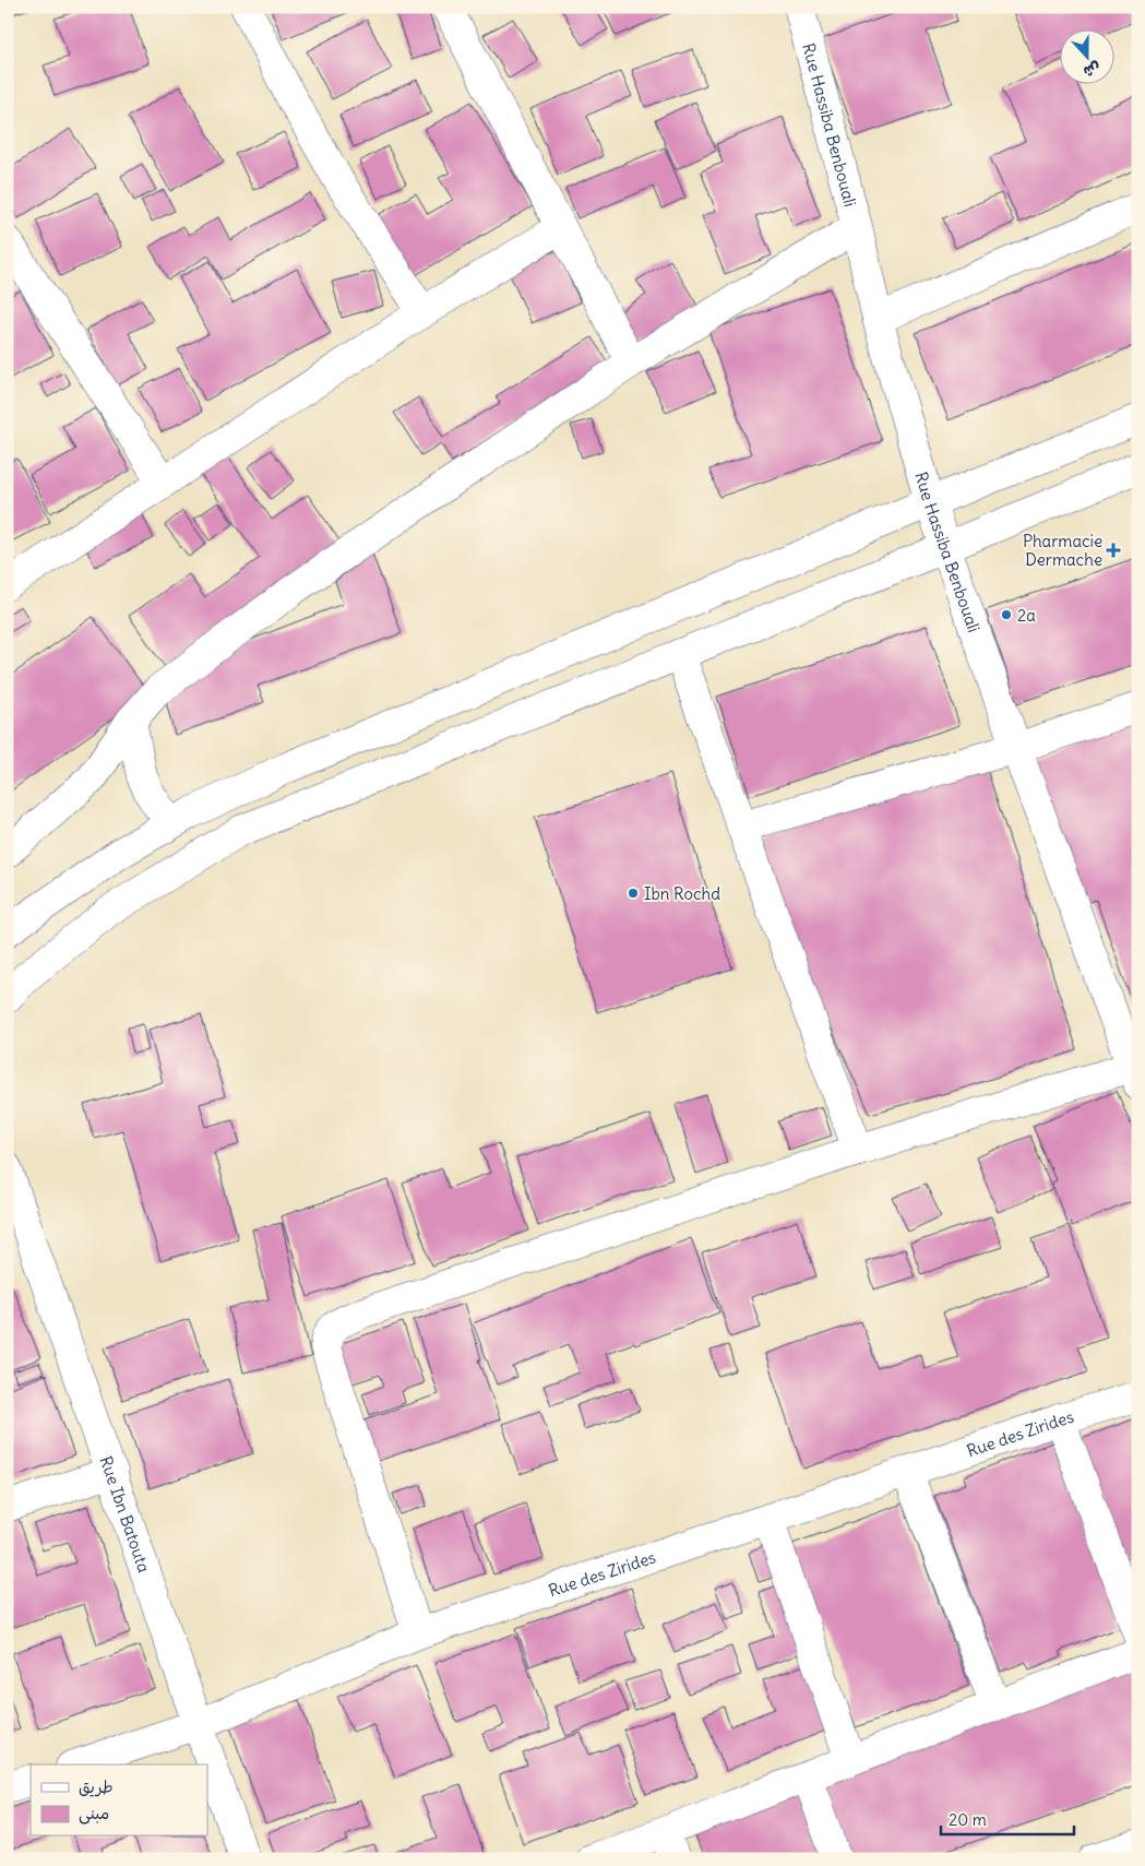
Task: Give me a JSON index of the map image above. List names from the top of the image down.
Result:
{
  "streets": {
    "street": ["Rue Hassiba Benbouali", "Rue des Zirides", "Rue Ibn Batouta"]
  },
  "crossings": [
    ["Rue des Zirides", "Rue Ibn Batouta"]
  ],
  "places": {
    "health": ["Pharmacie Dermache"],
    "other": ["2a", "Ibn Rochd"]
  },
  "legend": ["طريق", "مبنى"],
  "scale_bar": "20 m",
  "north": "bottom"
}
